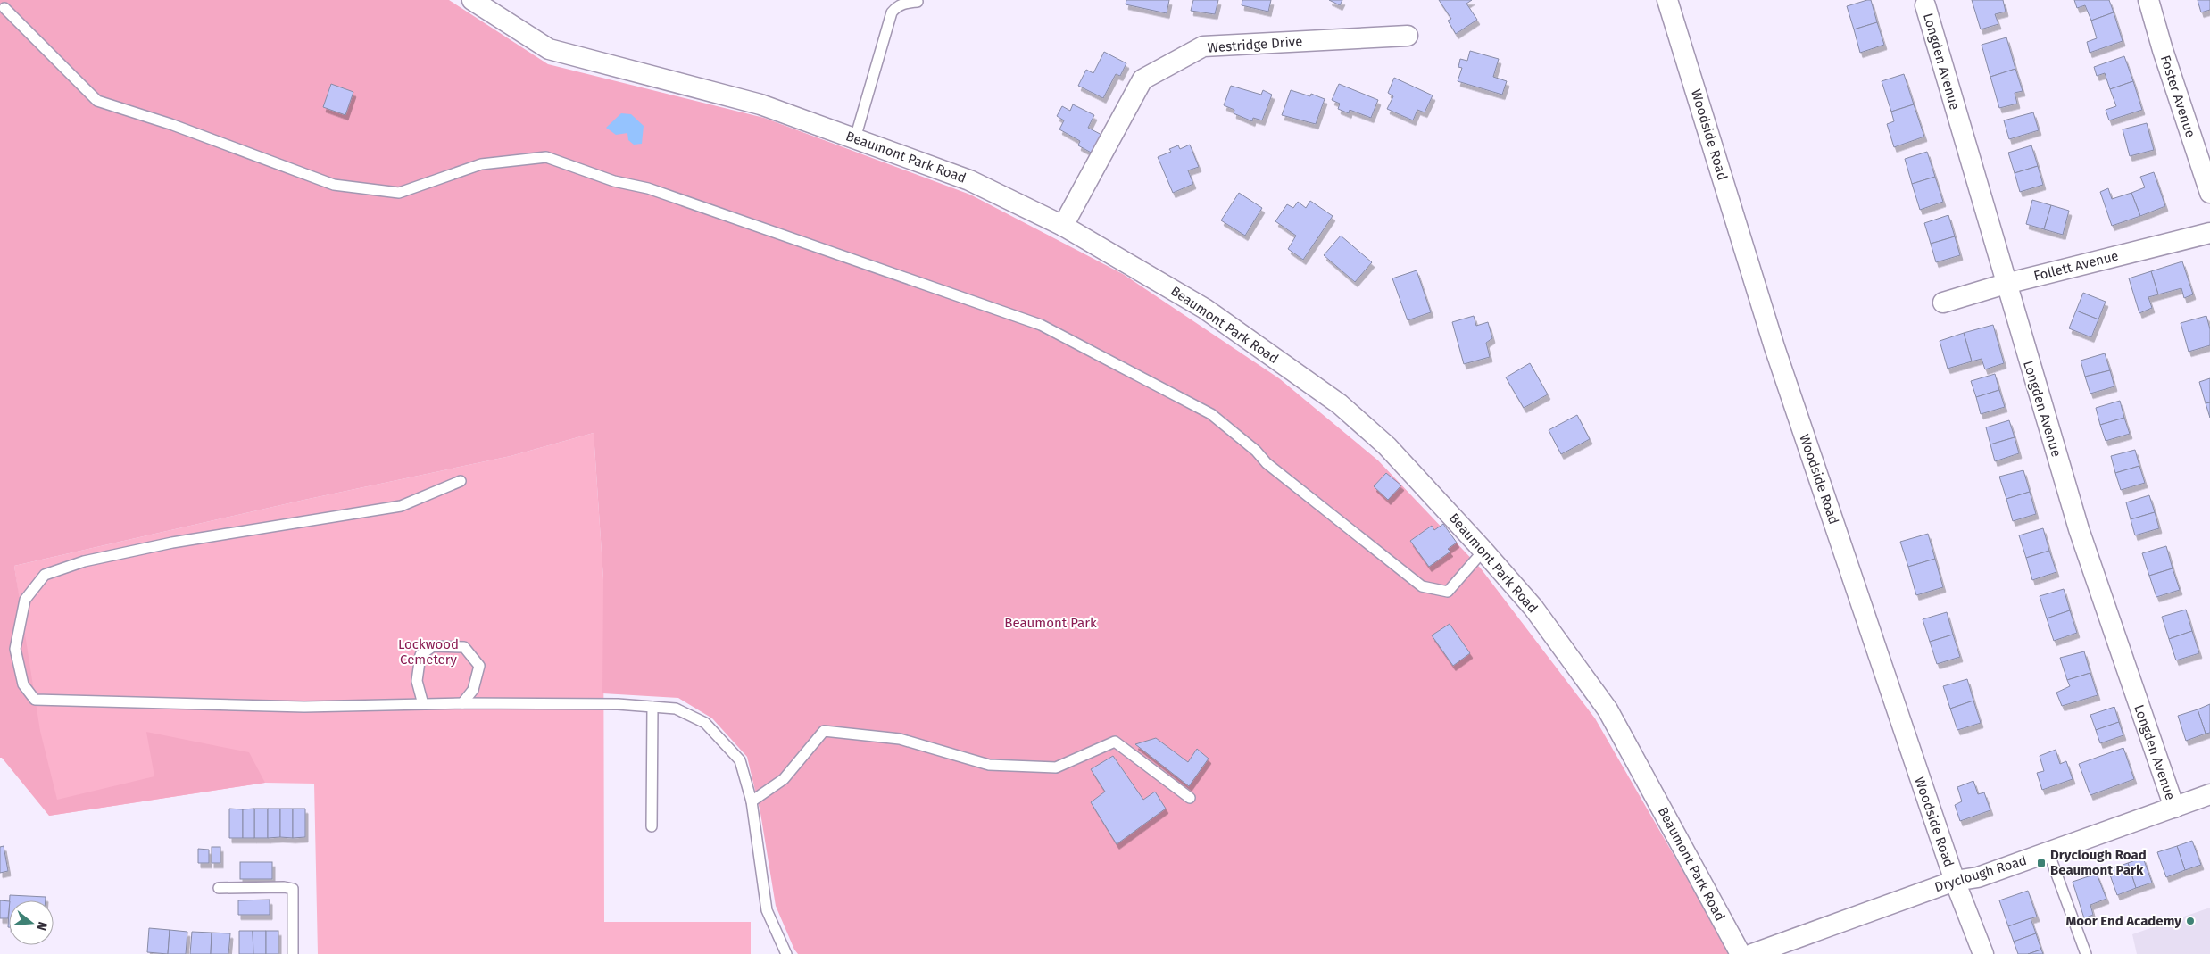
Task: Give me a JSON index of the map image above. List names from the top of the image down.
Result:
{
  "streets": {
    "street": [
      "Westridge Drive",
      "Longden Avenue",
      "Foster Avenue",
      "Woodside Road",
      "Beaumont Park Road",
      "Follett Avenue",
      "Dryclough Road"
    ]
  },
  "crossings": [
    ["Westridge Drive", "Beaumont Park Road"],
    ["Longden Avenue", "Follett Avenue"],
    ["Longden Avenue", "Dryclough Road"],
    ["Woodside Road", "Dryclough Road"]
  ],
  "parks": ["Beaumont Park", "Lockwood Cemetery"],
  "places": {
    "transit": ["Dryclough Road Beaumont Park"],
    "other": ["Moor End Academy"]
  },
  "north": "right"
}
